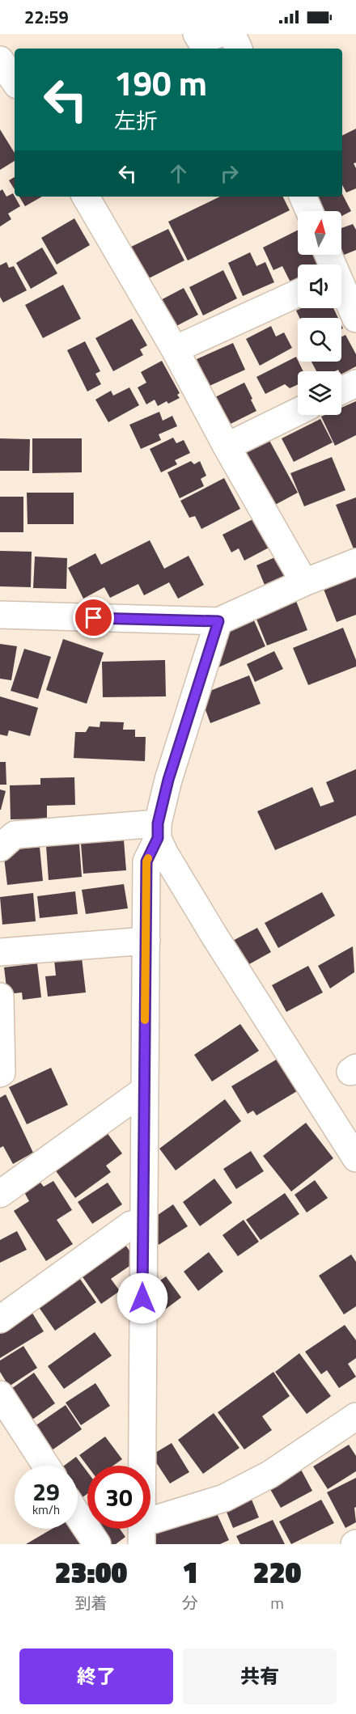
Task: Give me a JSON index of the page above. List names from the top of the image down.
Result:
{
  "north": "top",
  "page": {
    "status": "22:59",
    "turn": ["190 m", "左折"],
    "speed": "29 km/h",
    "limit": "30",
    "eta": [
      "23:00",
      "到着",
      "1",
      "分",
      "220",
      "m"
    ],
    "buttons": ["終了", "共有"]
  }
}
